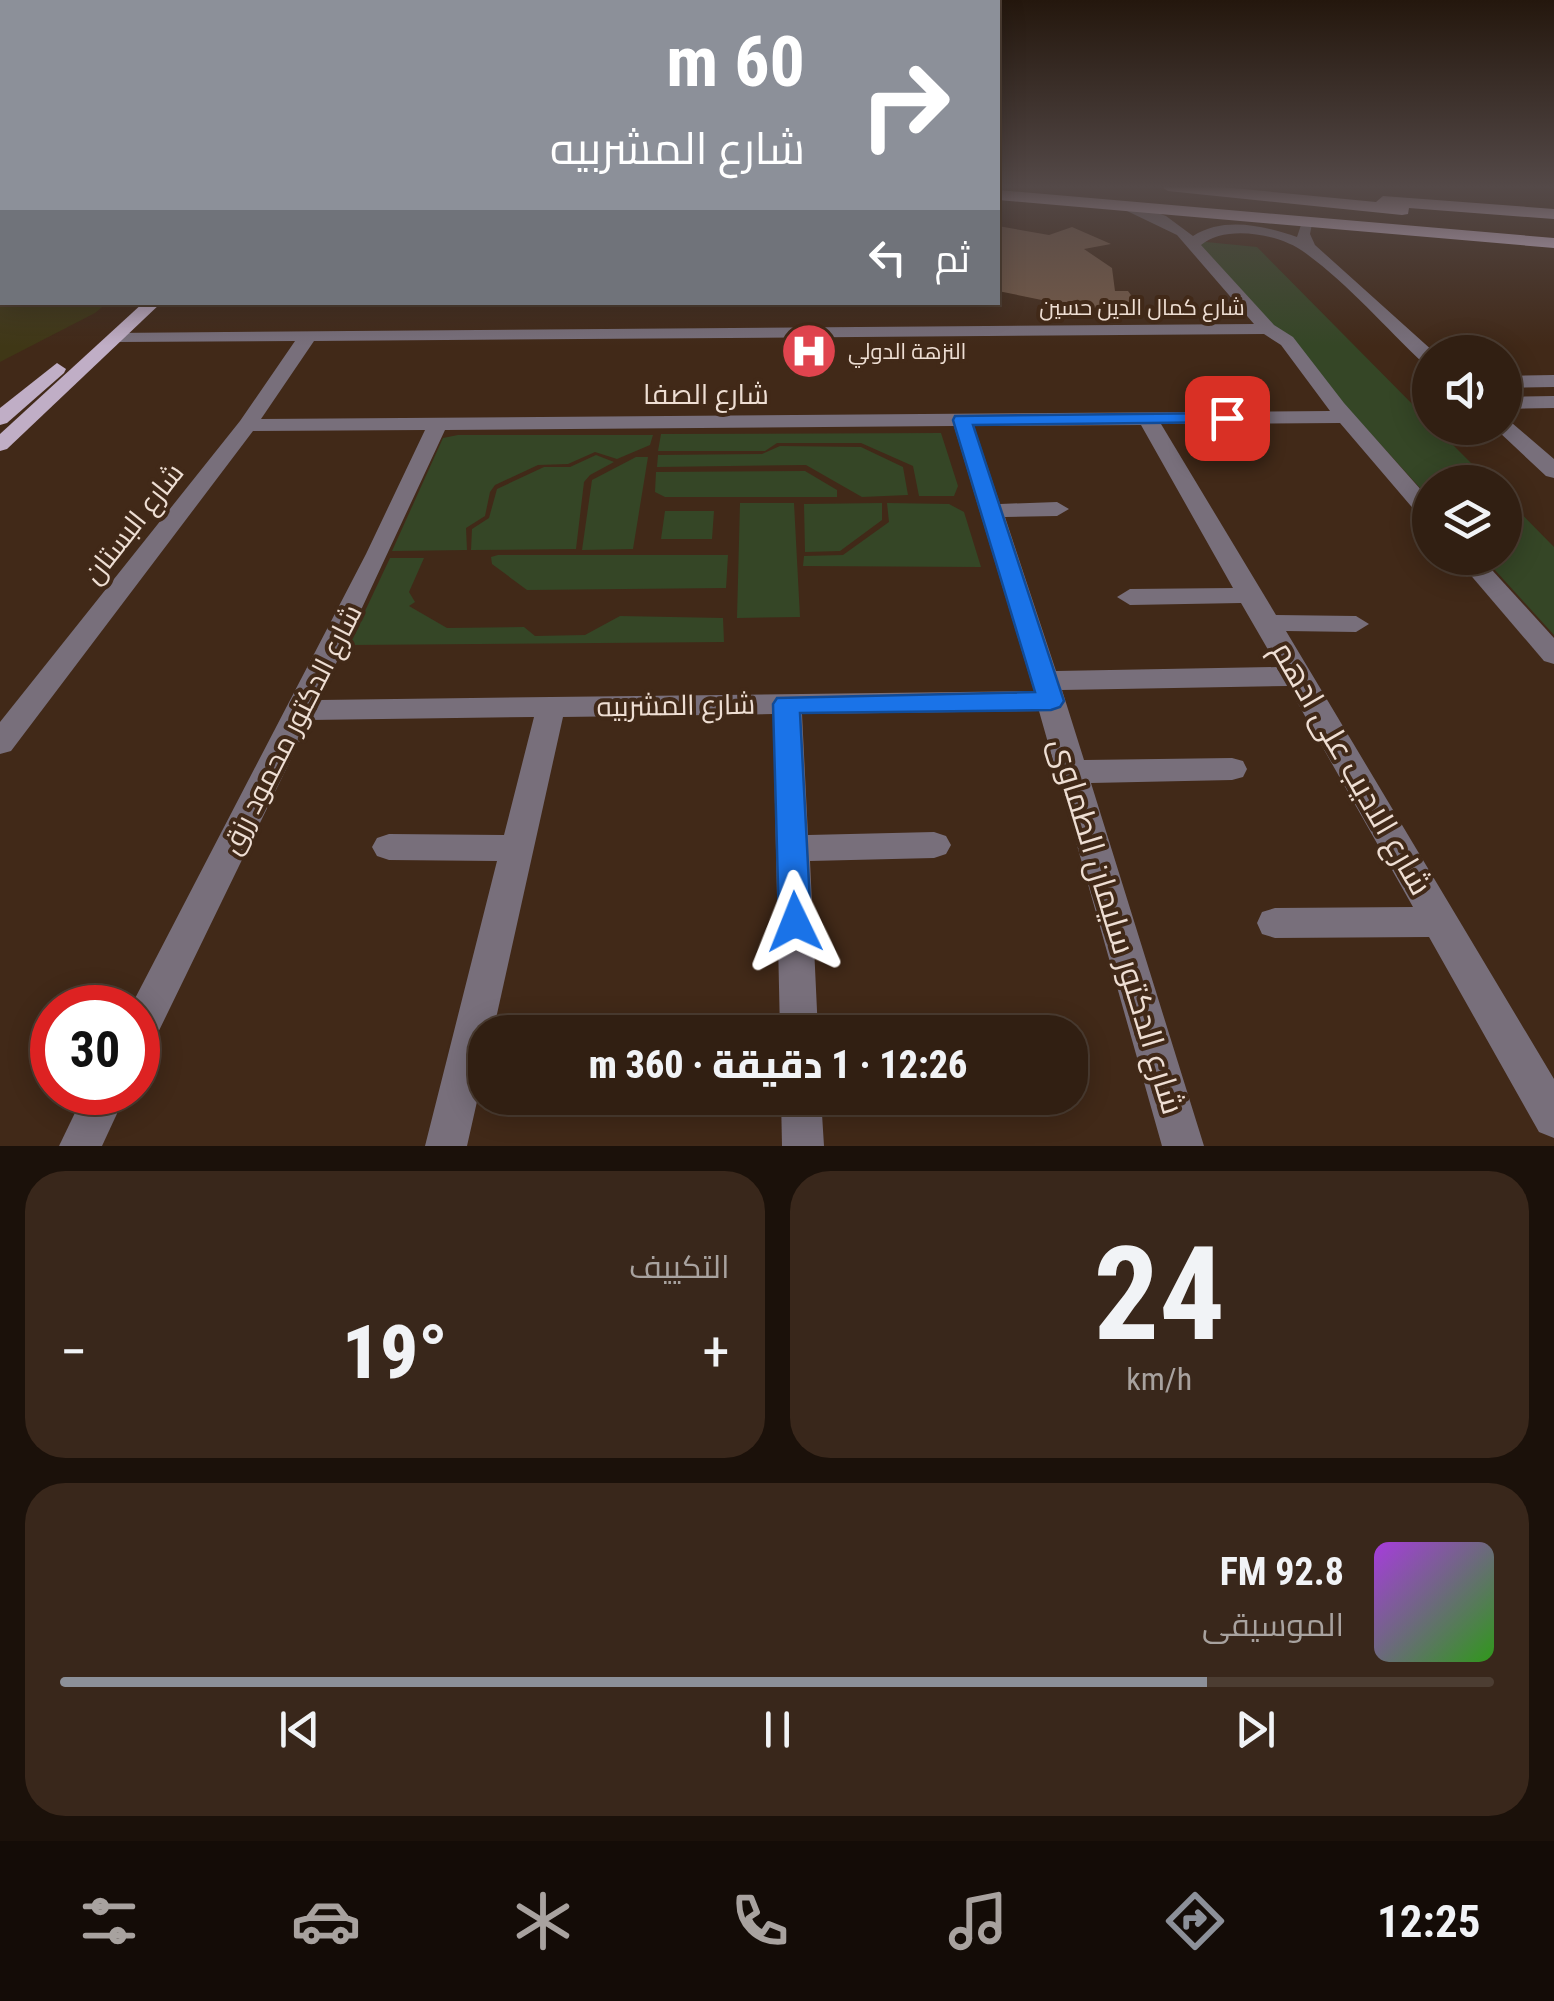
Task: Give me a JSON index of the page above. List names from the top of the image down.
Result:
{
  "streets": {
    "street": [
      "شارع كمال الدين حسين",
      "شارع الصفا",
      "شارع البستان",
      "شارع المشربيه",
      "شارع الدكتور محمود رزق",
      "شارع الاديب على ادهم",
      "شارع الدكتور سليمان الطماوى"
    ]
  },
  "crossings": [
    ["شارع كمال الدين حسين", "شارع البستان"],
    ["شارع الصفا", "شارع البستان"],
    ["شارع الصفا", "شارع الدكتور محمود رزق"],
    ["شارع الصفا", "شارع الاديب على ادهم"],
    ["شارع الصفا", "شارع الدكتور سليمان الطماوى"],
    ["شارع المشربيه", "شارع الدكتور محمود رزق"],
    ["شارع المشربيه", "شارع الاديب على ادهم"],
    ["شارع المشربيه", "شارع الدكتور سليمان الطماوى"]
  ],
  "places": {
    "hospital": ["النزهة الدولي"]
  },
  "page": {
    "turn": ["60 m", "شارع المشربيه"],
    "then": "ثم",
    "limit": "30",
    "trip": "12:26 · 1 دقيقة · 360 m",
    "tile": [
      ["24", "km/h"],
      "التكييف"
    ],
    "heat": ["−", "19°", "+"],
    "song": ["92.8 FM", "الموسيقى"],
    "tabs": "12:25"
  }
}
